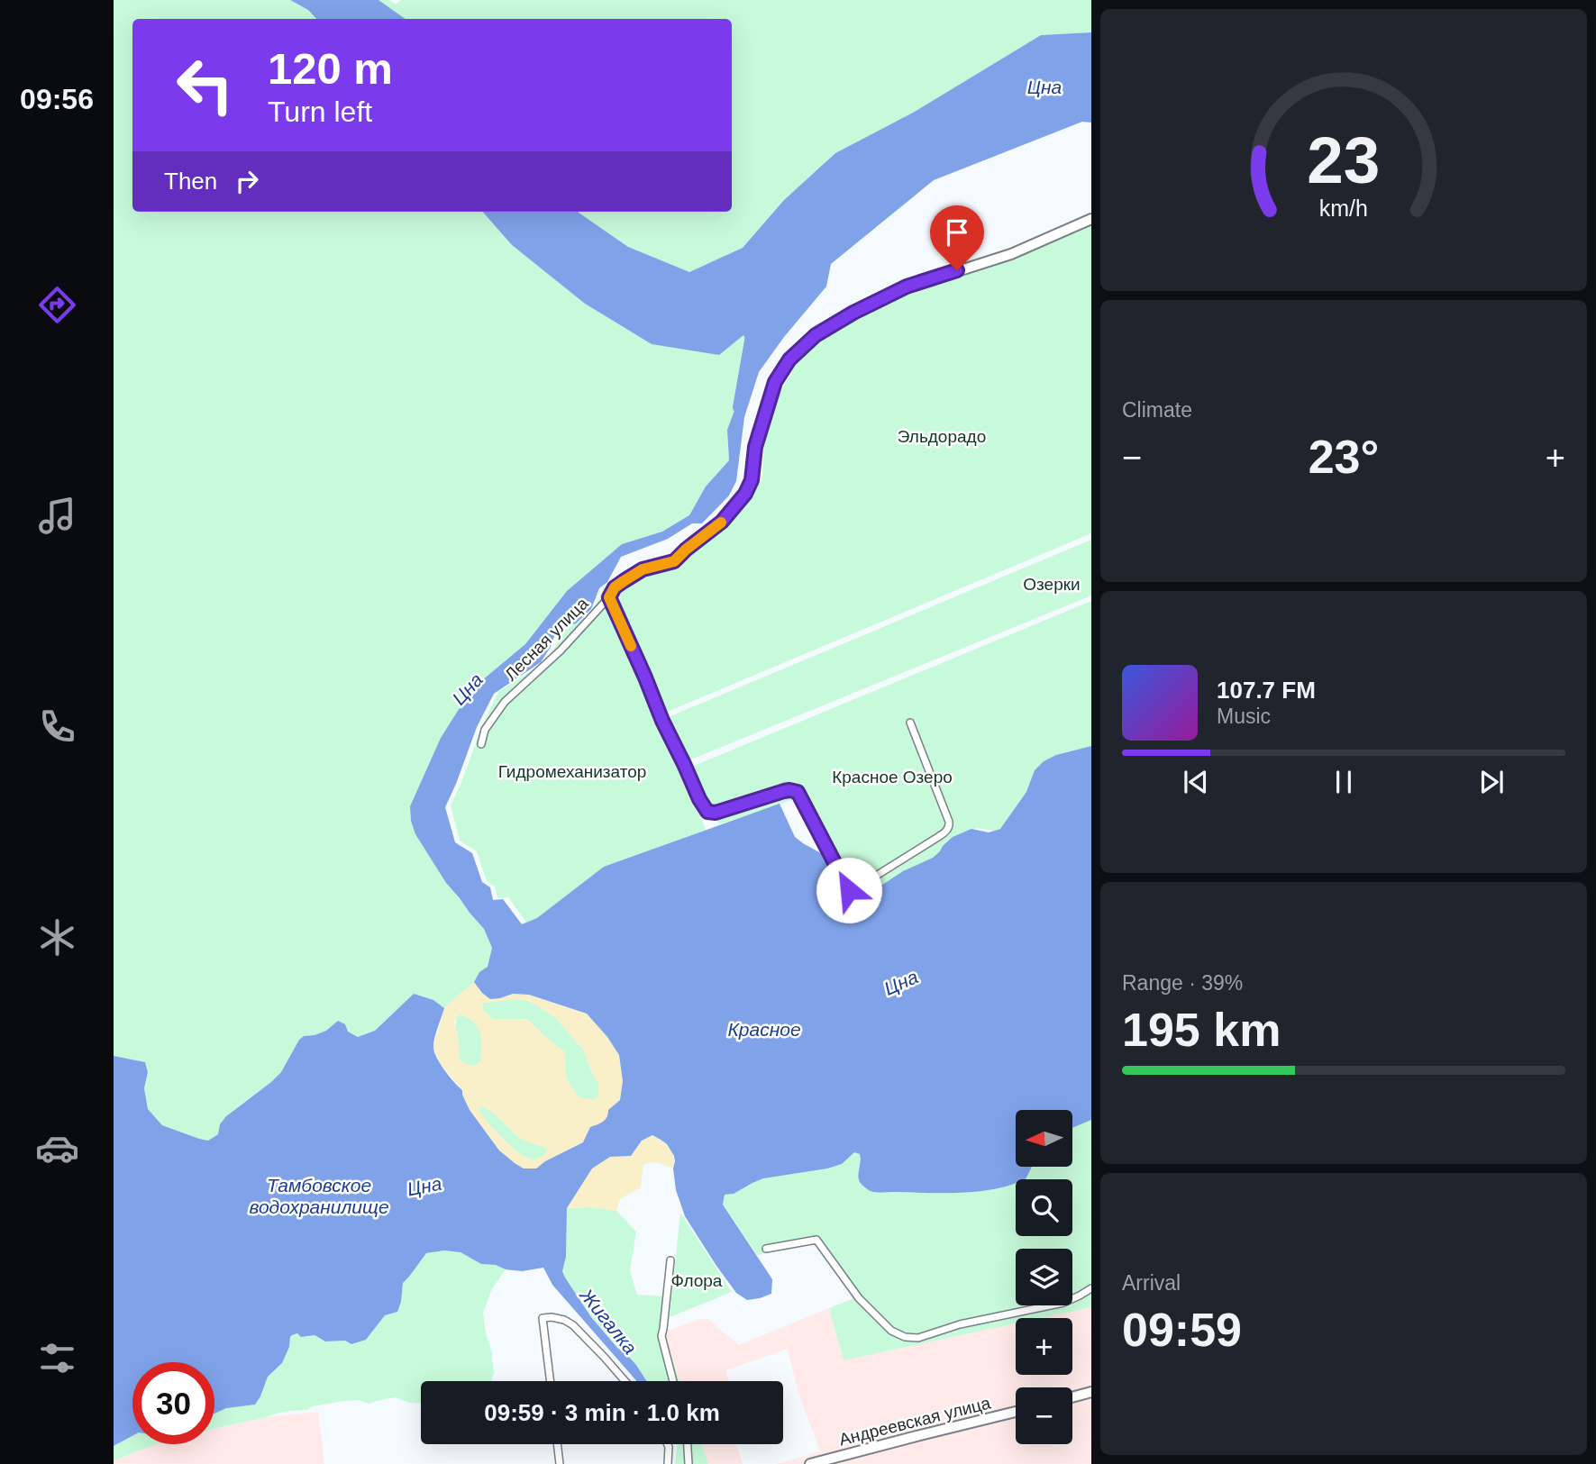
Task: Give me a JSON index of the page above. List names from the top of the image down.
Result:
{
  "streets": {
    "street": ["Лесная улица", "Андреевская улица"]
  },
  "water": [
    "Цна",
    "Красное",
    "Тамбовское водохранилище",
    "Жигалка"
  ],
  "parks": [
    "Эльдорадо",
    "Озерки",
    "Гидромеханизатор",
    "Красное Озеро",
    "Флора"
  ],
  "north": "left",
  "page": {
    "tabs": "09:56",
    "turn": ["120 m", "Turn left"],
    "then": "Then",
    "tile": [
      "Climate",
      ["Range · 39%", "195 km"],
      ["Arrival", "09:59"]
    ],
    "heat": ["−", "23°", "+"],
    "song": ["107.7 FM", "Music"],
    "map_buttons": ["+", "−"],
    "limit": "30",
    "trip": "09:59 · 3 min · 1.0 km",
    "gauge": ["23", "km/h"]
  }
}
